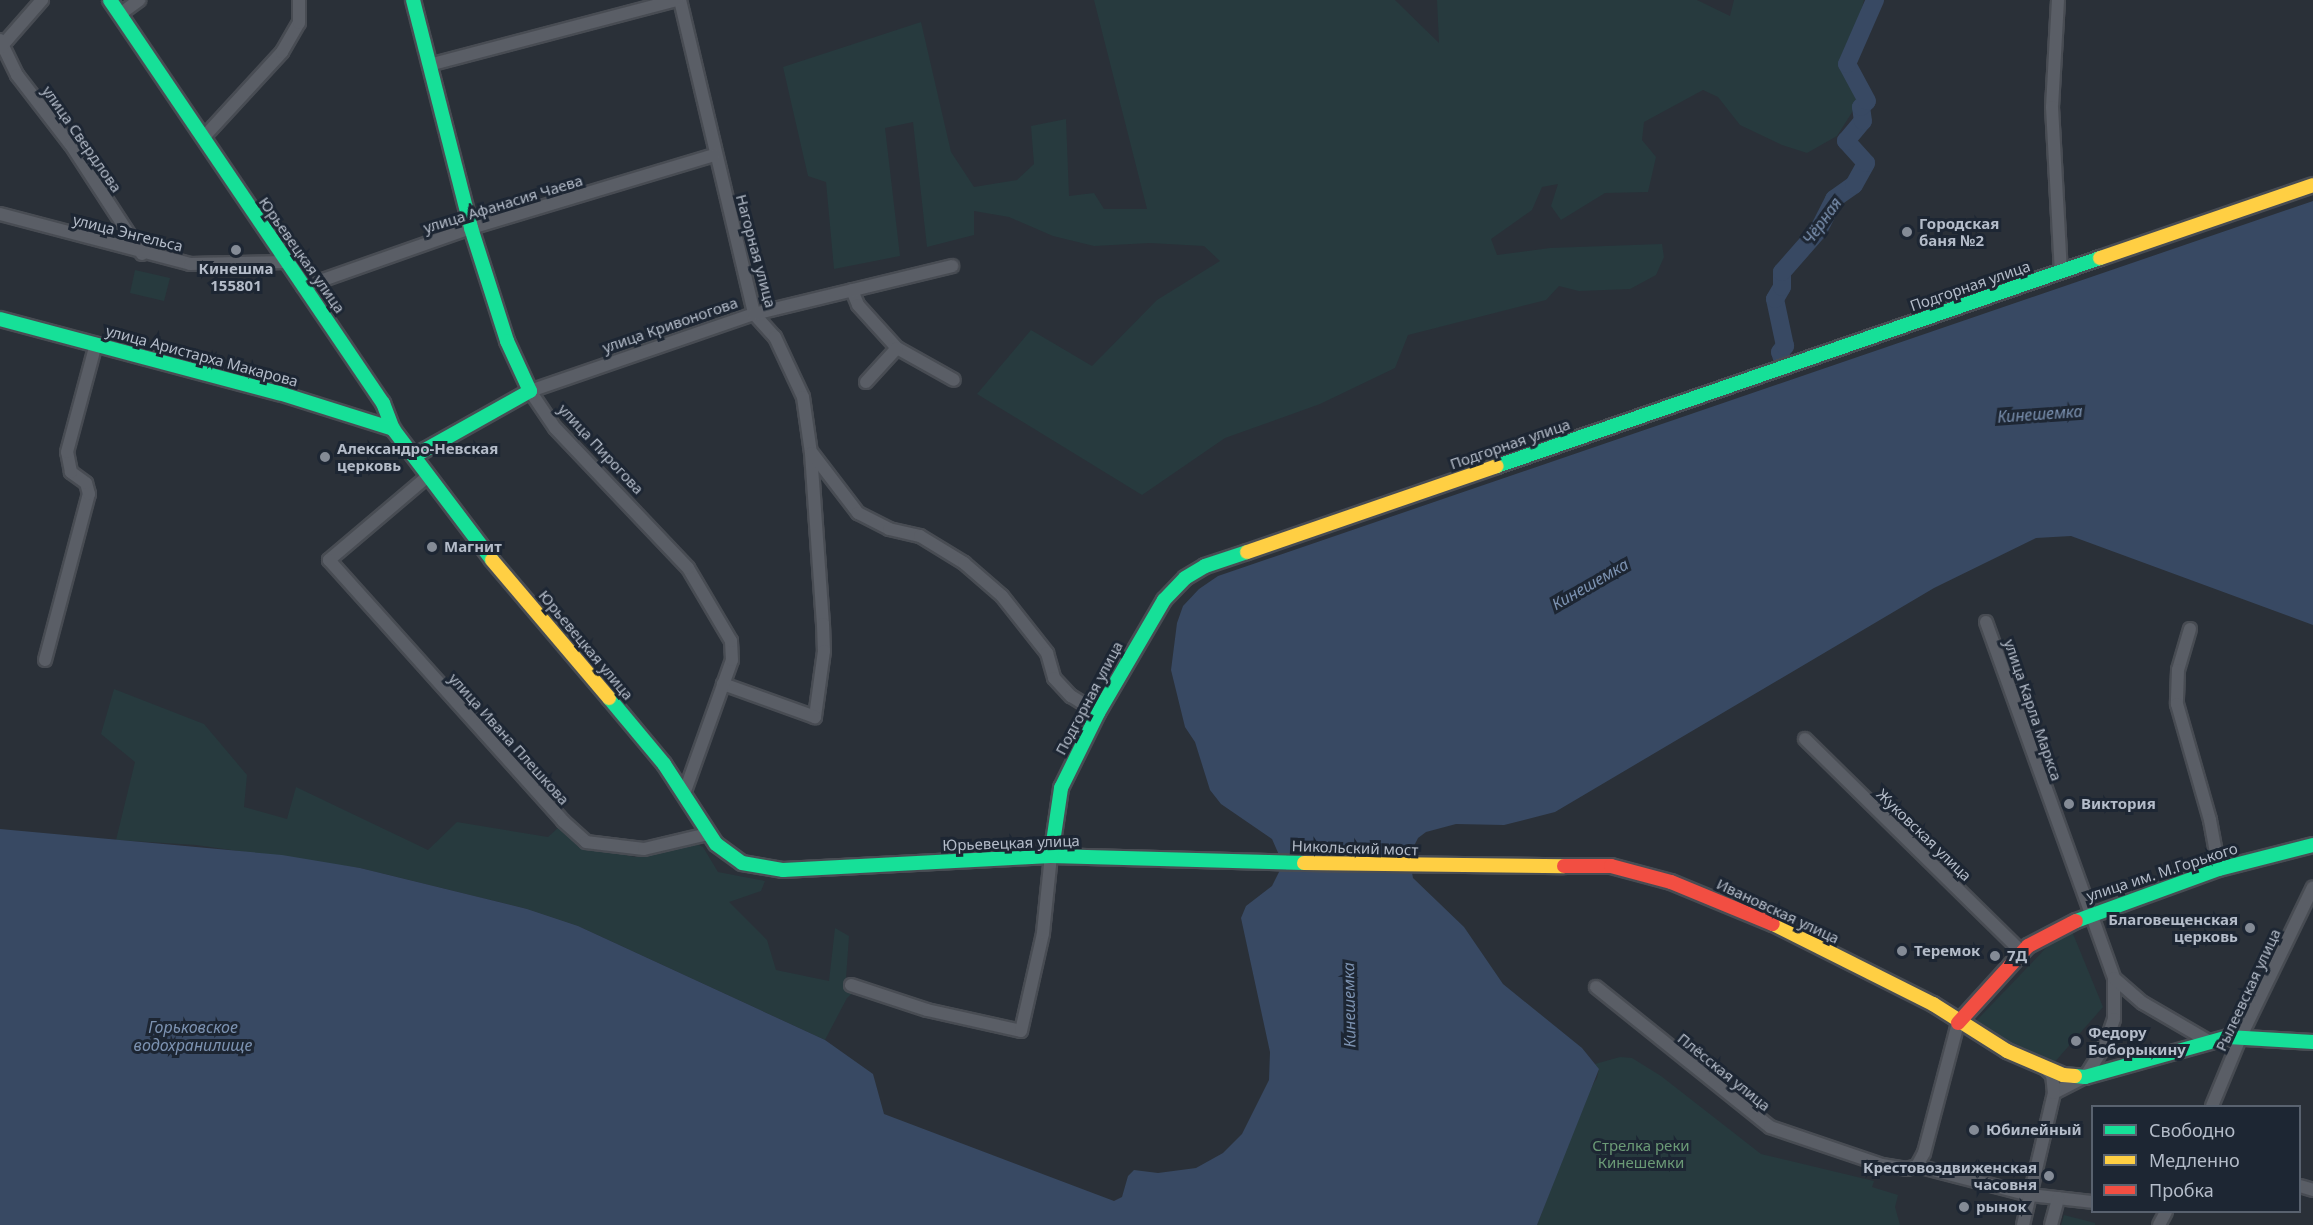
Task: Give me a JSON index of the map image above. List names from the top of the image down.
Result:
{
  "streets": {
    "street": [
      "улица Свердлова",
      "улица Афанасия Чаева",
      "улица Энгельса",
      "Нагорная улица",
      "Юрьевецкая улица",
      "Подгорная улица",
      "улица Кривоногова",
      "улица Аристарха Макарова",
      "улица Пирогова",
      "улица Карла Маркса",
      "улица Ивана Плешкова",
      "Жуковская улица",
      "Никольский мост",
      "улица им. М.Горького",
      "Ивановская улица",
      "Рылеевская улица",
      "Плёсская улица"
    ]
  },
  "crossings": [
    ["улица Свердлова", "улица Энгельса"],
    ["улица Афанасия Чаева", "Нагорная улица"],
    ["улица Афанасия Чаева", "Юрьевецкая улица"],
    ["улица Афанасия Чаева", "улица Пирогова"],
    ["улица Энгельса", "Юрьевецкая улица"],
    ["Нагорная улица", "улица Кривоногова"],
    ["Нагорная улица", "улица Пирогова"],
    ["Юрьевецкая улица", "Подгорная улица"],
    ["Юрьевецкая улица", "улица Кривоногова"],
    ["Юрьевецкая улица", "улица Аристарха Макарова"],
    ["Юрьевецкая улица", "улица Пирогова"],
    ["Юрьевецкая улица", "улица Ивана Плешкова"],
    ["Юрьевецкая улица", "Никольский мост"],
    ["улица Кривоногова", "улица Пирогова"],
    ["улица Карла Маркса", "улица им. М.Горького"],
    ["улица Карла Маркса", "Ивановская улица"],
    ["Жуковская улица", "улица им. М.Горького"],
    ["Никольский мост", "Ивановская улица"],
    ["улица им. М.Горького", "Ивановская улица"],
    ["улица им. М.Горького", "Плёсская улица"]
  ],
  "water": ["Чёрная", "Кинешемка", "Горьковское водохранилище"],
  "parks": ["Стрелка реки Кинешемки"],
  "places": [
    "Городская баня №2",
    "Кинешма 155801",
    "Александро-Невская церковь",
    "Магнит",
    "Виктория",
    "Благовещенская церковь",
    "Теремок",
    "7Д",
    "Федору Боборыкину",
    "Юбилейный",
    "Крестовоздвиженская часовня",
    "рынок"
  ],
  "legend": ["Свободно", "Медленно", "Пробка"]
}
